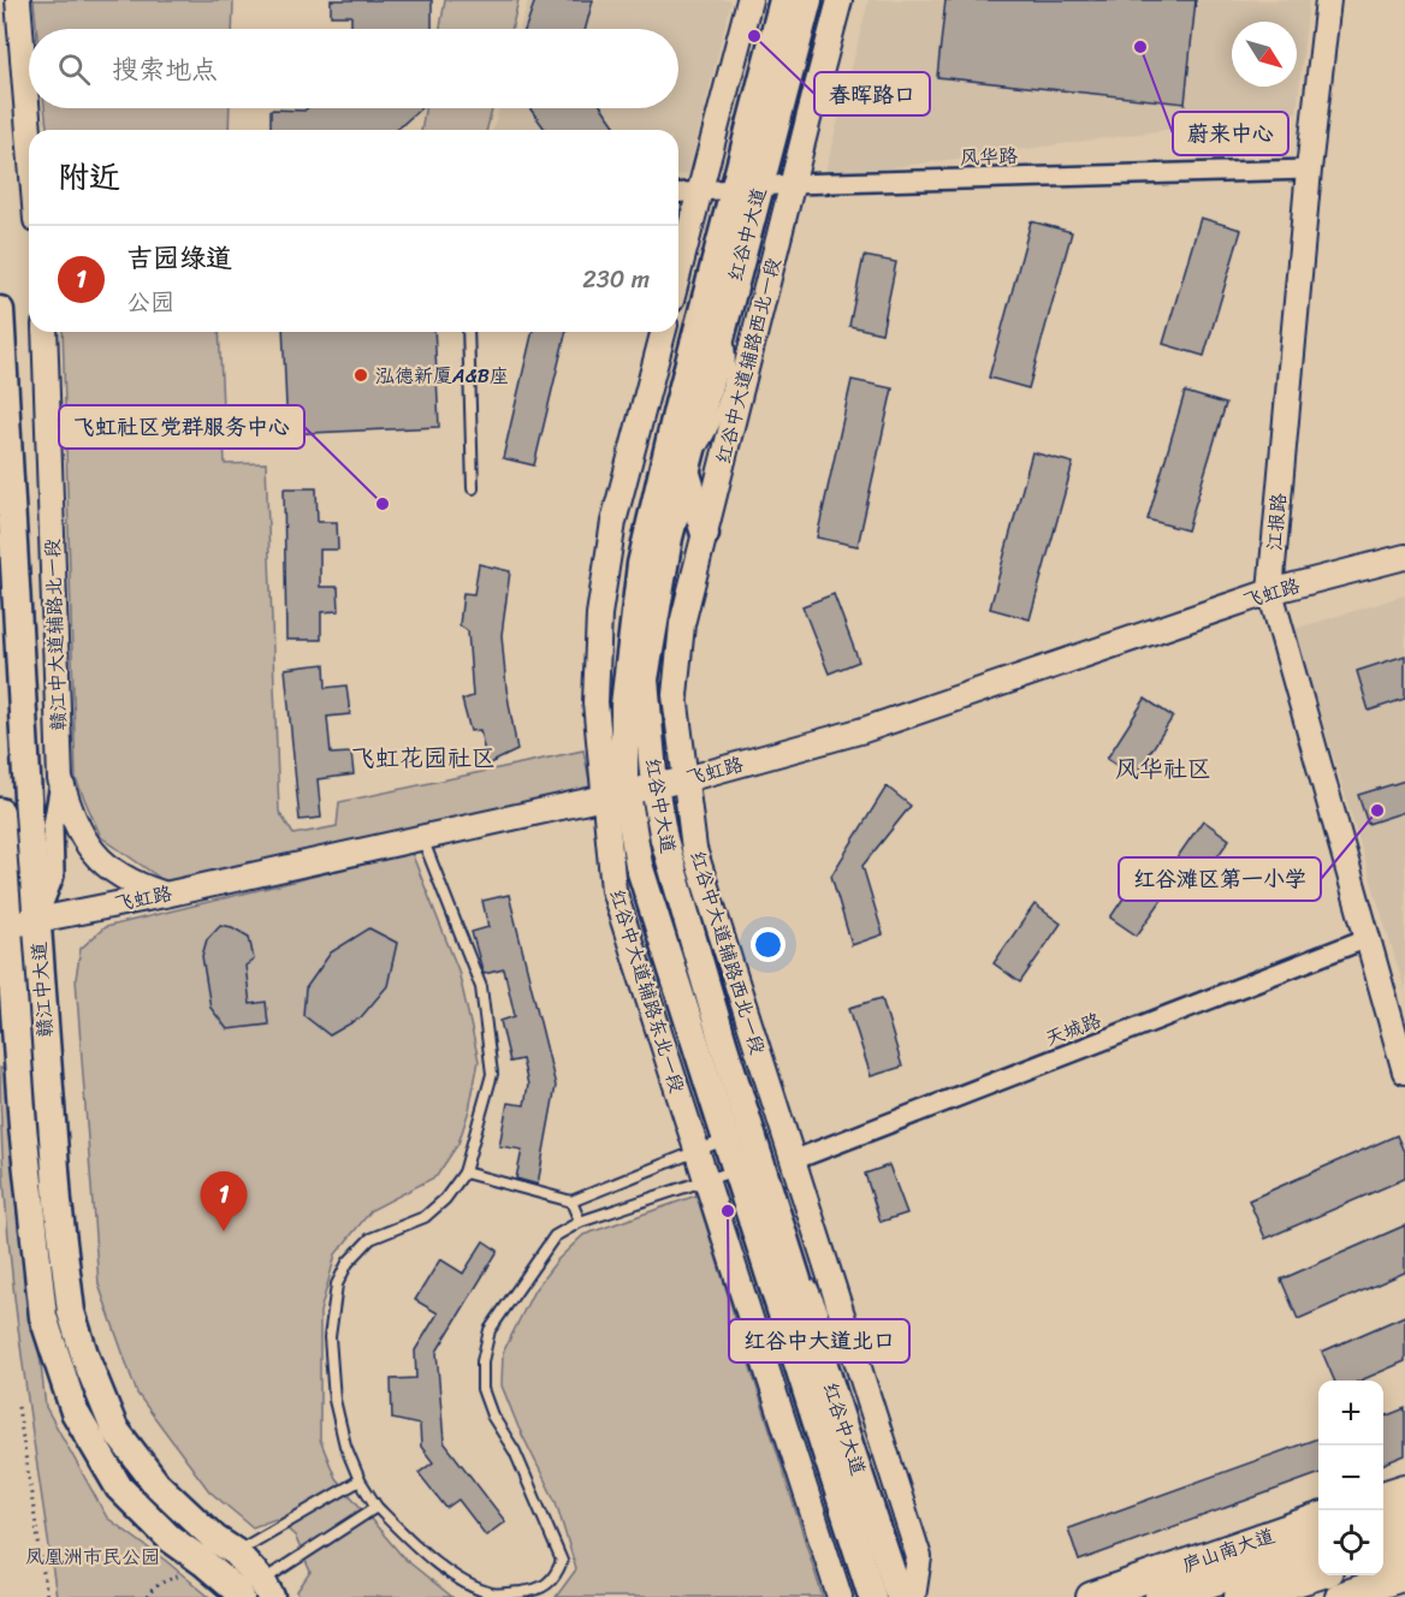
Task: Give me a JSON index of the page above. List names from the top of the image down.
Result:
{
  "streets": {
    "main road": ["红谷中大道", "赣江中大道", "庐山南大道"],
    "street": [
      "风华路",
      "红谷中大道辅路西北一段",
      "江报路",
      "飞虹路",
      "赣江中大道辅路北一段",
      "红谷中大道辅路东北一段",
      "天城路"
    ]
  },
  "crossings": [
    ["风华路", "红谷中大道"],
    ["风华路", "红谷中大道辅路西北一段"],
    ["风华路", "江报路"],
    ["红谷中大道", "飞虹路"],
    ["红谷中大道", "红谷中大道辅路东北一段"],
    ["红谷中大道辅路西北一段", "飞虹路"],
    ["红谷中大道辅路西北一段", "天城路"],
    ["江报路", "飞虹路"],
    ["江报路", "天城路"],
    ["飞虹路", "赣江中大道辅路北一段"],
    ["飞虹路", "赣江中大道"],
    ["飞虹路", "红谷中大道辅路东北一段"]
  ],
  "districts": ["飞虹花园社区", "风华社区"],
  "parks": ["凤凰洲市民公园"],
  "places": [
    "春晖路口",
    "蔚来中心",
    "泓德新厦A&B座",
    "飞虹社区党群服务中心",
    "红谷滩区第一小学",
    "红谷中大道北口"
  ],
  "north": "bottom right",
  "page": {
    "search": "搜索地点",
    "heading": "附近",
    "list": [
      {
        "mark": "1",
        "name": "吉园绿道",
        "note": "公园",
        "value": "230 m"
      }
    ],
    "pins": "1",
    "map_buttons": ["+", "−"]
  }
}
